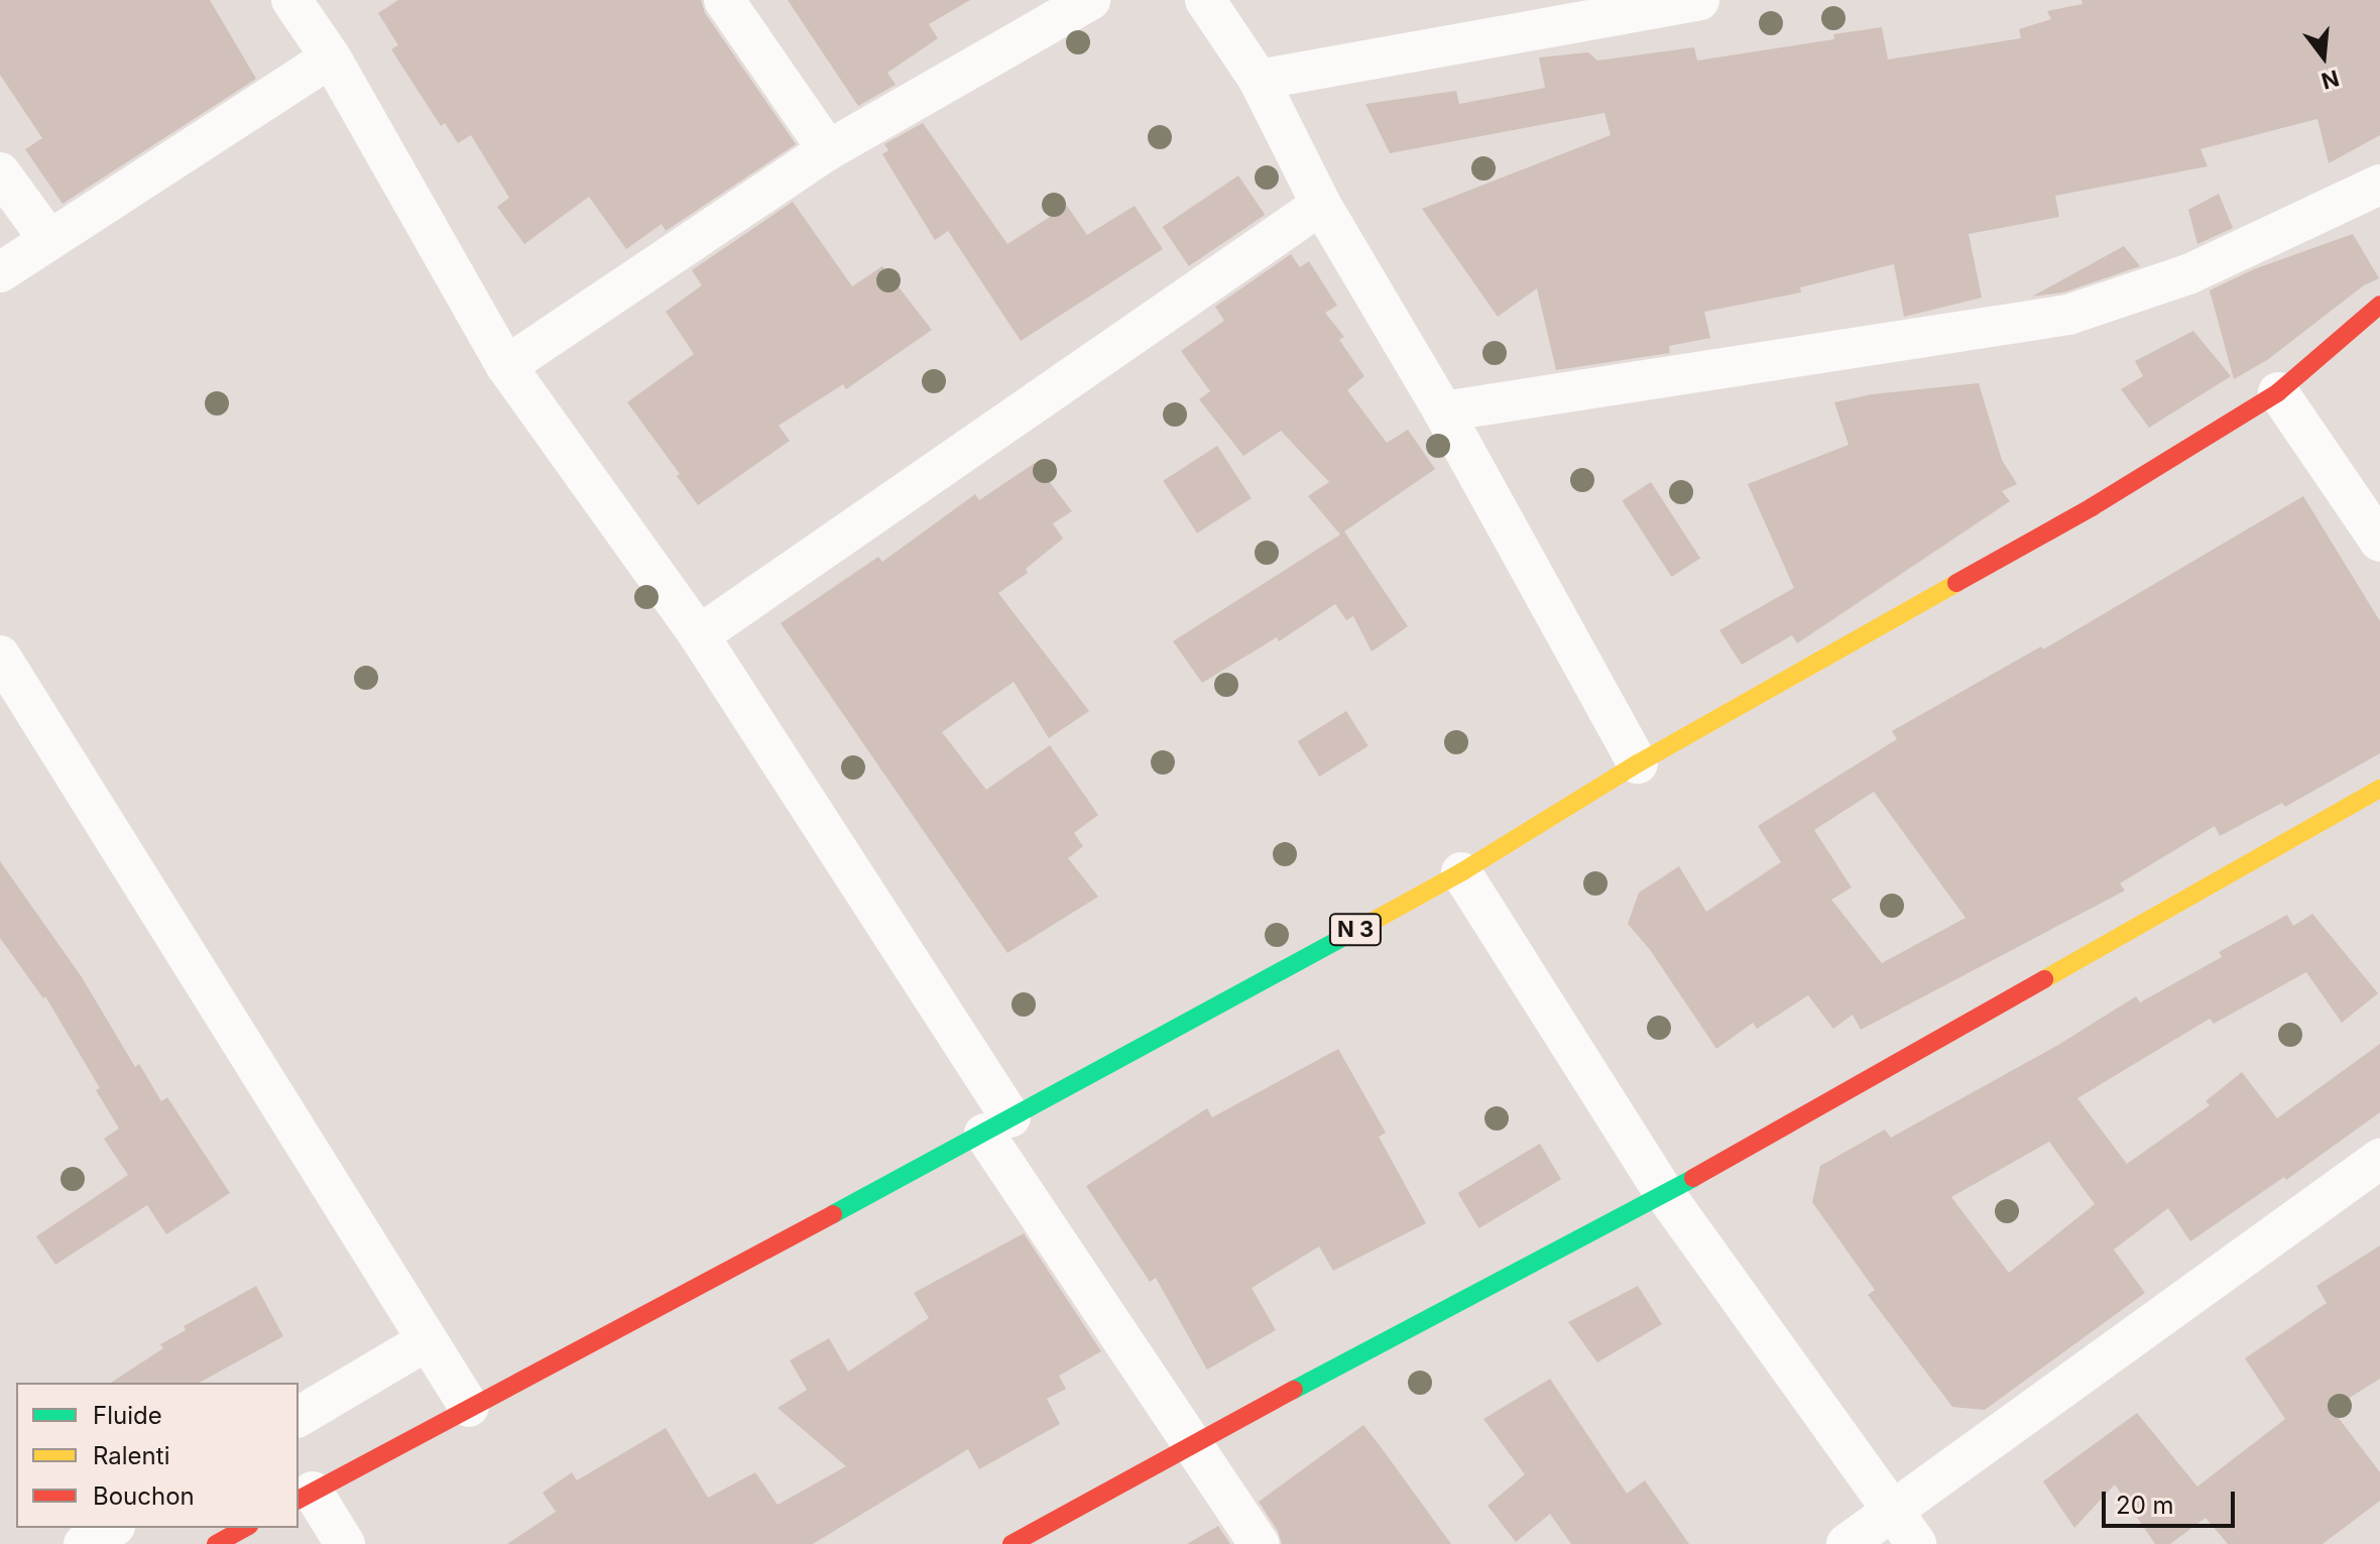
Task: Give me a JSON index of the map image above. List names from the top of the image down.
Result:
{
  "streets": {
    "main road": ["N 3"]
  },
  "legend": ["Fluide", "Ralenti", "Bouchon"],
  "scale_bar": "20 m",
  "north": "bottom"
}
